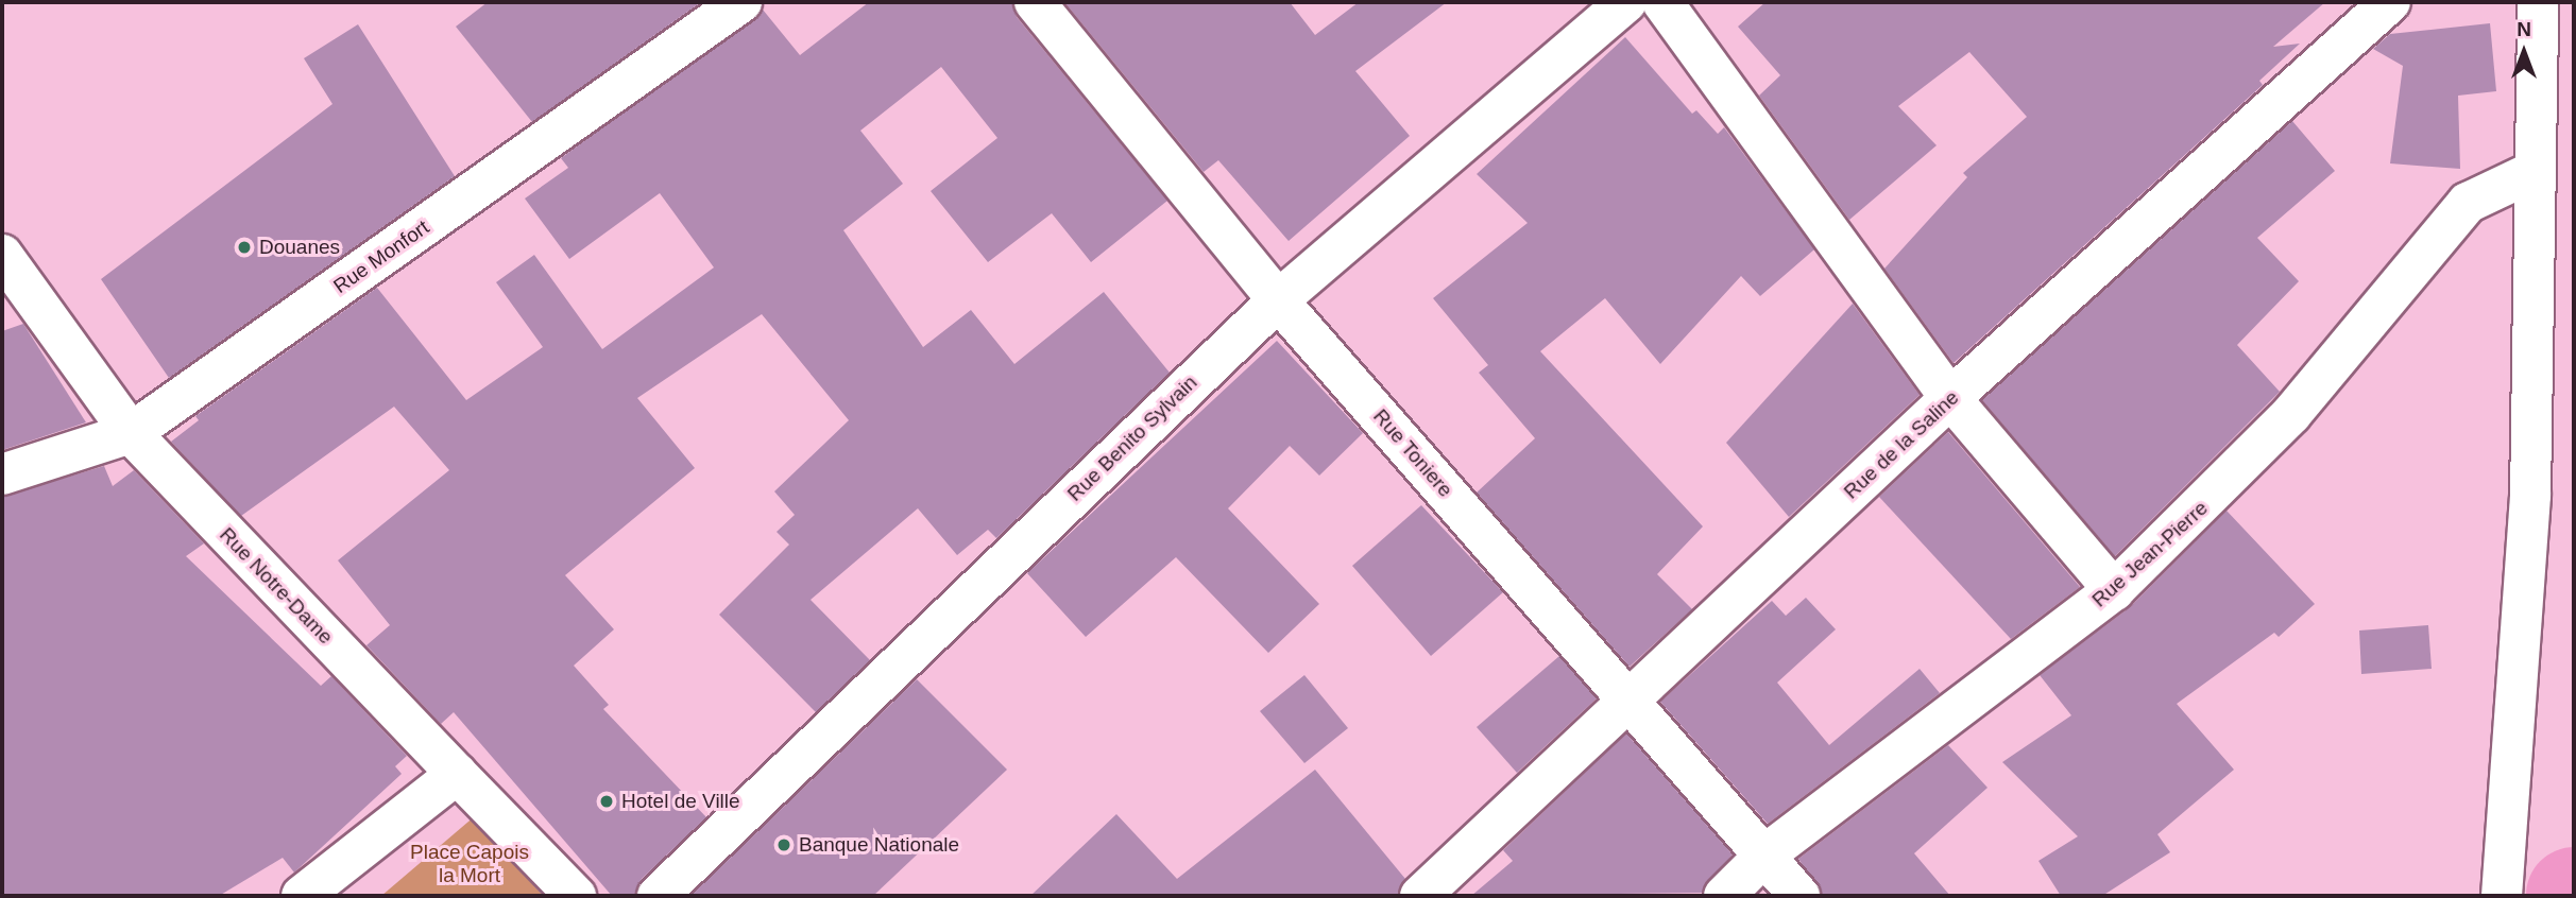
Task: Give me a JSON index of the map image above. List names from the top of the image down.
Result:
{
  "streets": {
    "street": [
      "Rue Monfort",
      "Rue Benito Sylvain",
      "Rue de la Saline",
      "Rue Toniere",
      "Rue Jean-Pierre",
      "Rue Notre-Dame"
    ]
  },
  "crossings": [
    ["Rue Monfort", "Rue Notre-Dame"],
    ["Rue Benito Sylvain", "Rue Toniere"],
    ["Rue de la Saline", "Rue Toniere"],
    ["Rue Toniere", "Rue Jean-Pierre"]
  ],
  "parks": ["Place Capois la Mort"],
  "places": ["Douanes", "Hotel de Ville", "Banque Nationale"],
  "north": "top"
}
